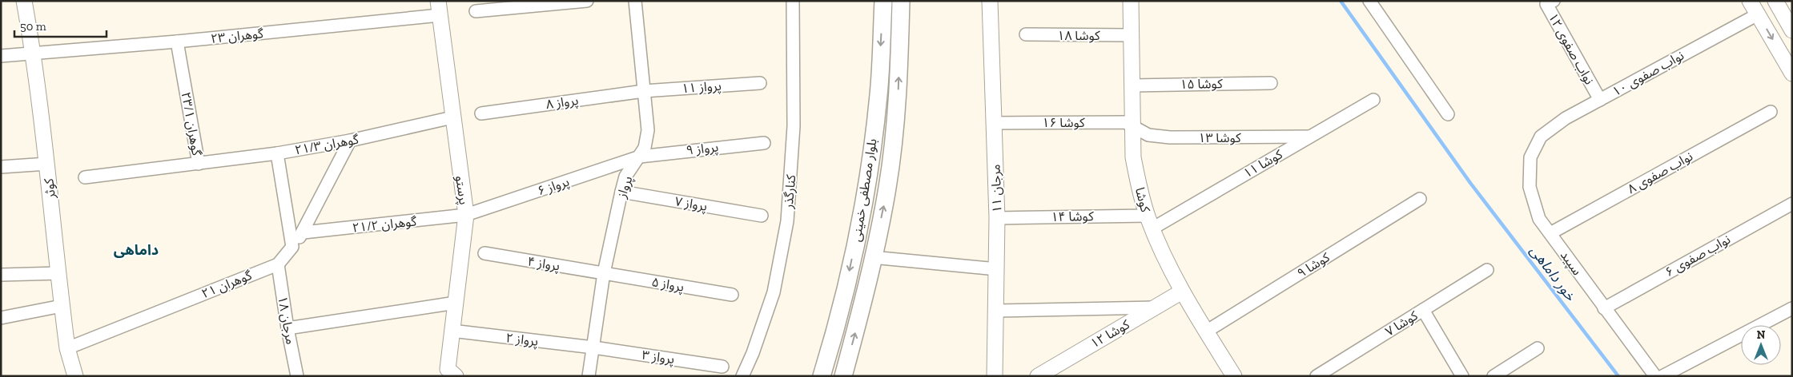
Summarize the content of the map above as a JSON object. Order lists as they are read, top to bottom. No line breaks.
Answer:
{"streets":{"main road":["بلوار مصطفی خمینی"],"street":["کوشا ۱۸","گوهران ۲۳","نواب صفوی ۱۲","نواب صفوی ۱۰","کوشا ۱۵","پرواز ۱۱","پرواز ۸","کوشا ۱۶","گوهران ۲۳/۱","کوشا ۱۳","گوهران ۲۱/۳","پرواز ۹","کوشا ۱۱","نواب صفوی ۸","پرواز ۶","پرواز","کوثر","مرجان ۱۱","پرستو","کنارگذر","کوشا","پرواز ۷","کوشا ۱۴","گوهران ۲۱/۲","نواب صفوی ۶","سپید","پرواز ۴","کوشا ۹","گوهران ۲۱","پرواز ۵","مرجان ۱۸","کوشا ۷","کوشا ۱۲","پرواز ۲","پرواز ۳"]},"crossings":[["کوشا ۱۸","کوشا"],["گوهران ۲۳","گوهران ۲۳/۱"],["گوهران ۲۳","کوثر"],["گوهران ۲۳","پرستو"],["نواب صفوی ۱۲","نواب صفوی ۱۰"],["نواب صفوی ۱۰","سپید"],["کوشا ۱۵","کوشا"],["پرواز ۱۱","پرواز ۸"],["پرواز ۱۱","پرواز"],["پرواز ۸","پرواز"],["کوشا ۱۶","کوشا ۱۳"],["کوشا ۱۶","مرجان ۱۱"],["کوشا ۱۶","کوشا"],["گوهران ۲۳/۱","گوهران ۲۱/۳"],["کوشا ۱۳","کوشا ۱۱"],["کوشا ۱۳","کوشا"],["گوهران ۲۱/۳","پرستو"],["گوهران ۲۱/۳","گوهران ۲۱"],["پرواز ۹","پرواز ۶"],["پرواز ۹","پرواز"],["کوشا ۱۱","کوشا"],["کوشا ۱۱","کوشا ۱۴"],["نواب صفوی ۸","سپید"],["پرواز ۶","پرواز"],["پرواز ۶","پرستو"],["پرواز ۶","گوهران ۲۱/۲"],["پرواز","پرواز ۷"],["پرواز","پرواز ۴"],["پرواز","پرواز ۵"],["پرواز","پرواز ۲"],["پرواز","پرواز ۳"],["کوثر","گوهران ۲۱"],["مرجان ۱۱","کوشا ۱۴"],["پرستو","گوهران ۲۱/۲"],["پرستو","پرواز ۲"],["کوشا","کوشا ۱۴"],["کوشا","کوشا ۹"],["کوشا","کوشا ۱۲"],["گوهران ۲۱/۲","گوهران ۲۱"],["نواب صفوی ۶","سپید"],["پرواز ۴","پرواز ۵"],["گوهران ۲۱","مرجان ۱۸"],["پرواز ۲","پرواز ۳"]],"districts":["داماهی"],"water":["خور داماهی"],"scale_bar":"50 m","north":"top"}
